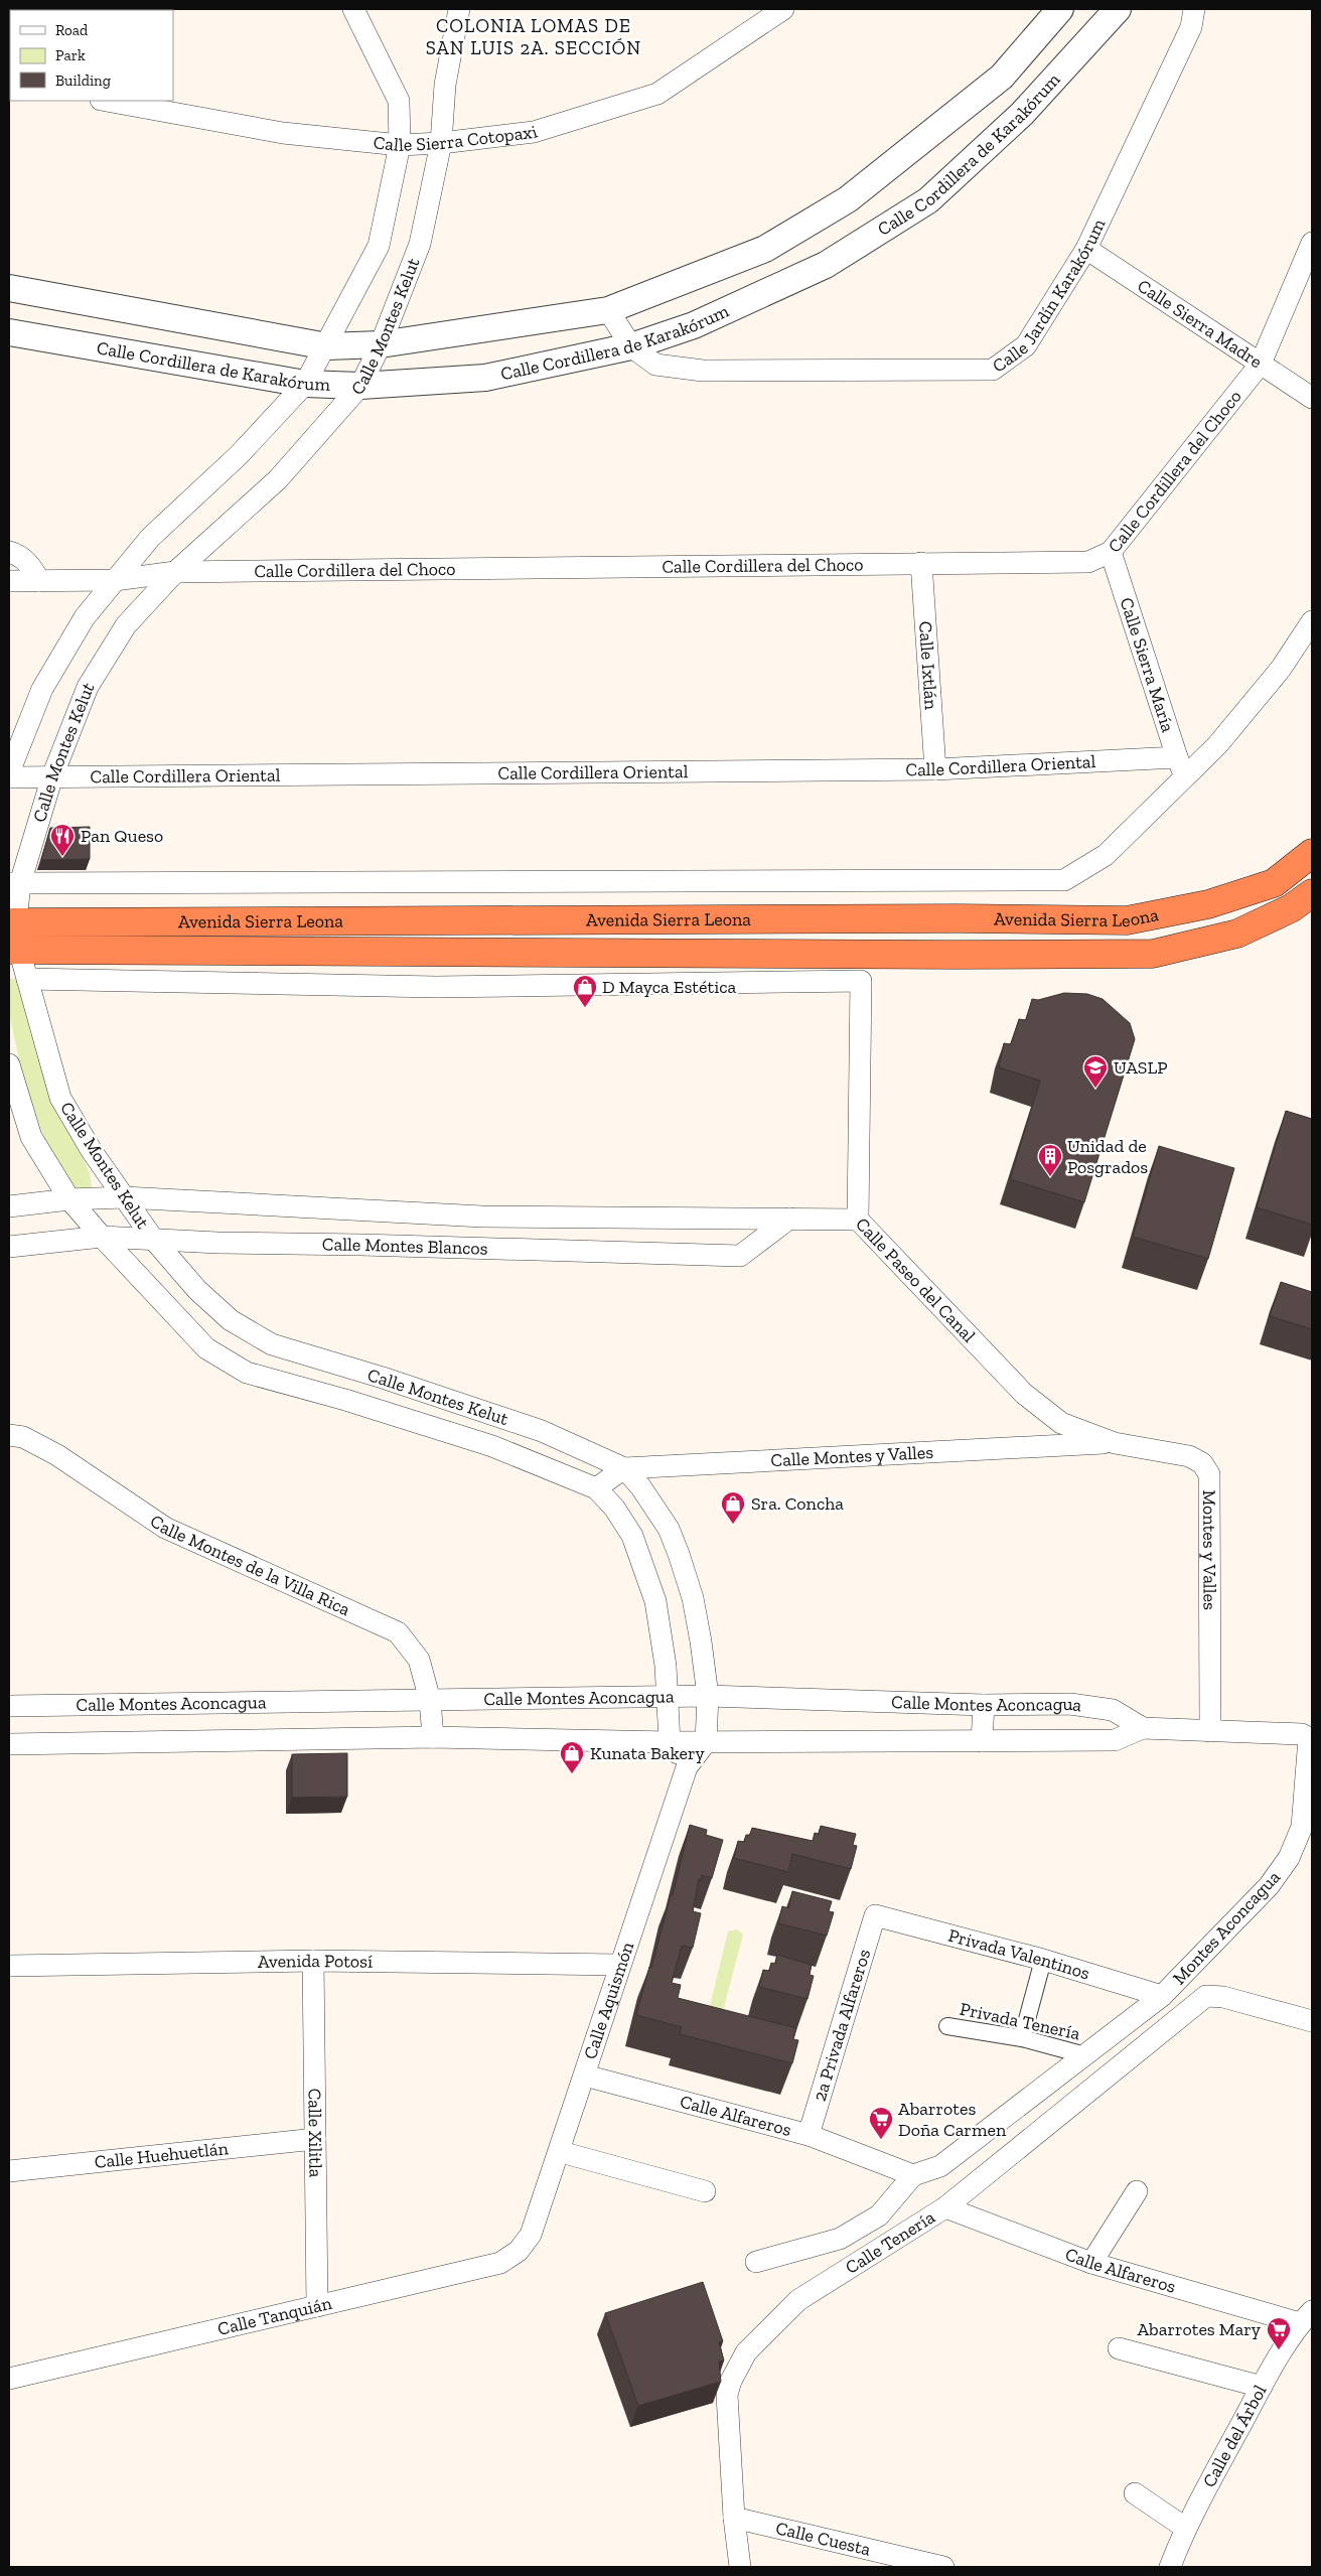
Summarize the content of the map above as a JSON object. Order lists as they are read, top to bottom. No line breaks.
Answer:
{"streets":{"highway":["Avenida Sierra Leona"],"street":["Calle Sierra Cotopaxi","Calle Cordillera de Karakórum","Calle Jardín Karakórum","Calle Sierra Madre","Calle Montes Kelut","Calle Cordillera del Choco","Calle Sierra María","Calle Ixtlán","Calle Cordillera Oriental","Calle Montes Blancos","Calle Paseo del Canal","Calle Montes y Valles","Montes y Valles","Calle Montes de la Villa Rica","Calle Montes Aconcagua","Montes Aconcagua","Privada Valentinos","Avenida Potosí","Calle Aquismón","Privada Tenería","2a Privada Alfareros","Calle Alfareros","Calle Xilitla","Calle Huehuetlán","Calle Tenería","Calle Tanquián","Calle del Árbol","Calle Cuesta"]},"crossings":[["Calle Sierra Cotopaxi","Calle Montes Kelut"],["Calle Cordillera de Karakórum","Calle Jardín Karakórum"],["Calle Cordillera de Karakórum","Calle Montes Kelut"],["Calle Jardín Karakórum","Calle Sierra Madre"],["Calle Sierra Madre","Calle Cordillera del Choco"],["Calle Montes Kelut","Calle Cordillera del Choco"],["Calle Montes Kelut","Calle Cordillera Oriental"],["Calle Montes Kelut","Avenida Sierra Leona"],["Calle Montes Kelut","Calle Montes Blancos"],["Calle Montes Kelut","Calle Paseo del Canal"],["Calle Montes Kelut","Calle Montes y Valles"],["Calle Montes Kelut","Calle Montes Aconcagua"],["Calle Montes Kelut","Calle Aquismón"],["Calle Cordillera del Choco","Calle Sierra María"],["Calle Cordillera del Choco","Calle Ixtlán"],["Calle Sierra María","Calle Cordillera Oriental"],["Calle Sierra María","Avenida Sierra Leona"],["Calle Ixtlán","Calle Cordillera Oriental"],["Calle Cordillera Oriental","Avenida Sierra Leona"],["Calle Montes Blancos","Calle Paseo del Canal"],["Calle Paseo del Canal","Calle Montes y Valles"],["Calle Paseo del Canal","Montes y Valles"],["Calle Montes y Valles","Montes y Valles"],["Montes y Valles","Calle Montes Aconcagua"],["Calle Montes de la Villa Rica","Calle Montes Aconcagua"],["Calle Montes Aconcagua","Montes Aconcagua"],["Calle Montes Aconcagua","Calle Aquismón"],["Montes Aconcagua","Privada Valentinos"],["Privada Valentinos","2a Privada Alfareros"],["Avenida Potosí","Calle Aquismón"],["Avenida Potosí","Calle Xilitla"],["Calle Aquismón","Calle Alfareros"],["Calle Aquismón","Calle Tanquián"],["2a Privada Alfareros","Calle Alfareros"],["Calle Alfareros","Calle Tenería"],["Calle Alfareros","Calle del Árbol"],["Calle Xilitla","Calle Huehuetlán"],["Calle Xilitla","Calle Tanquián"],["Calle Tenería","Calle Cuesta"]],"districts":["COLONIA LOMAS DE SAN LUIS 2A. SECCIÓN"],"places":{"restaurant":["Pan Queso"],"shop":["D Mayca Estética","Sra. Concha","Kunata Bakery"],"school or university":["UASLP"],"building":["Unidad de Posgrados"],"supermarket":["Abarrotes Doña Carmen","Abarrotes Mary"]},"legend":["Road","Park","Building"]}
